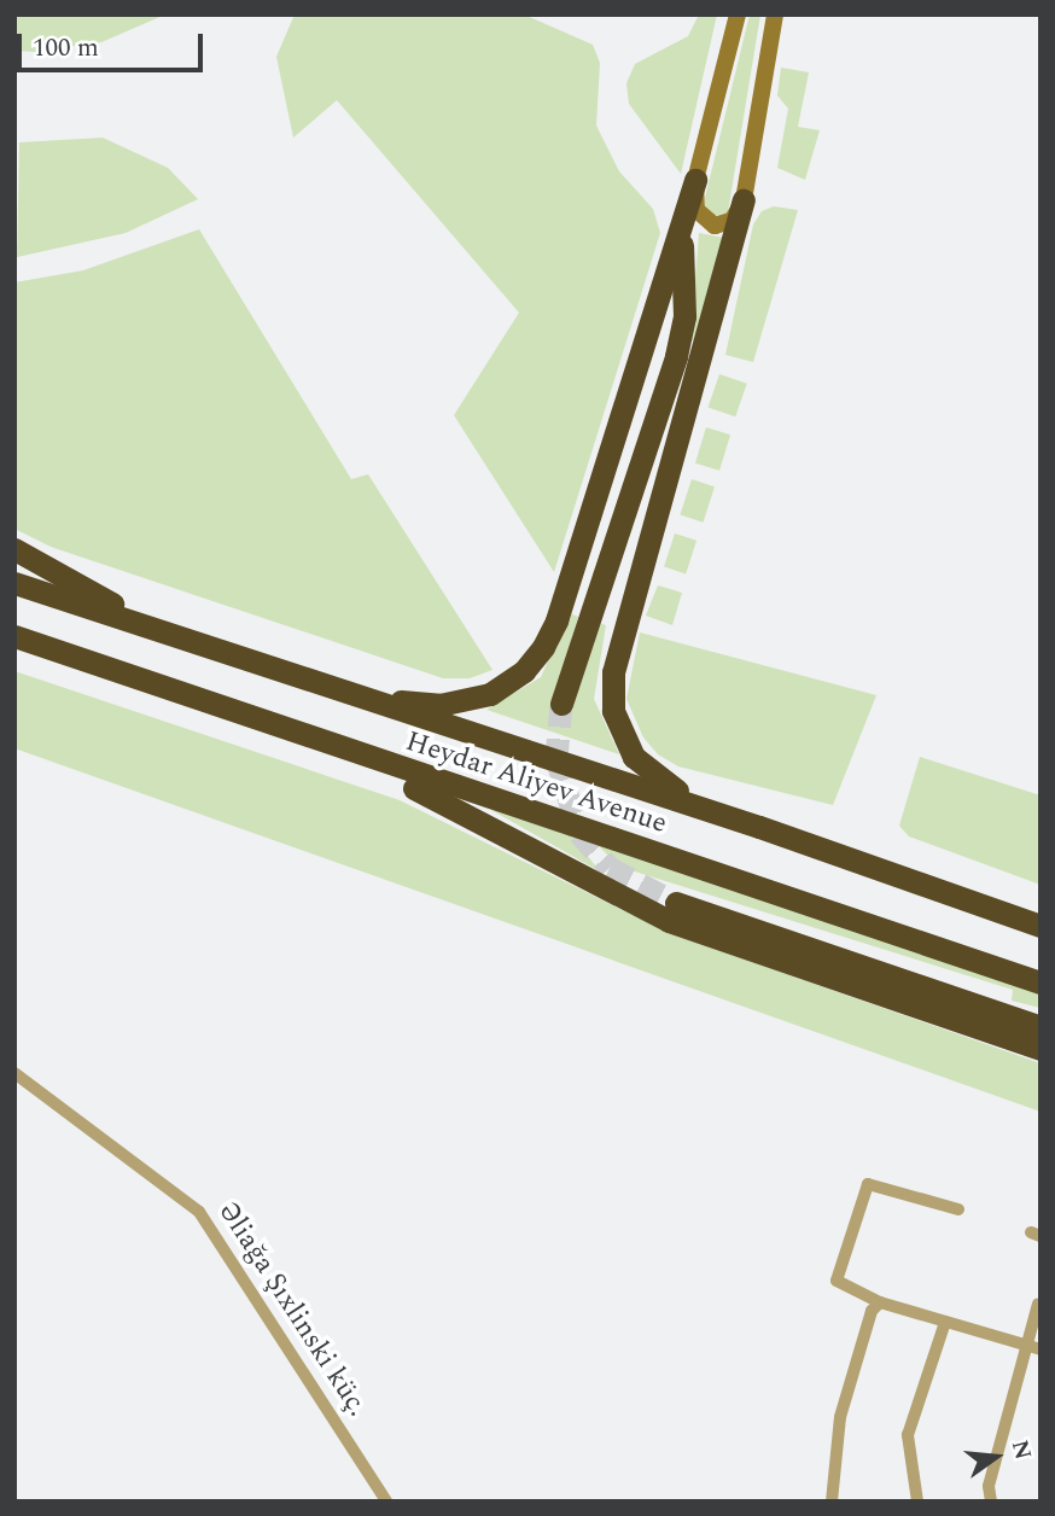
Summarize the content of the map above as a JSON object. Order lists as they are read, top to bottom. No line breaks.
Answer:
{"streets":{"highway":["Heydar Aliyev Avenue"],"street":["Əliağa Şıxlinski küç."]},"scale_bar":"100 m","north":"right"}
